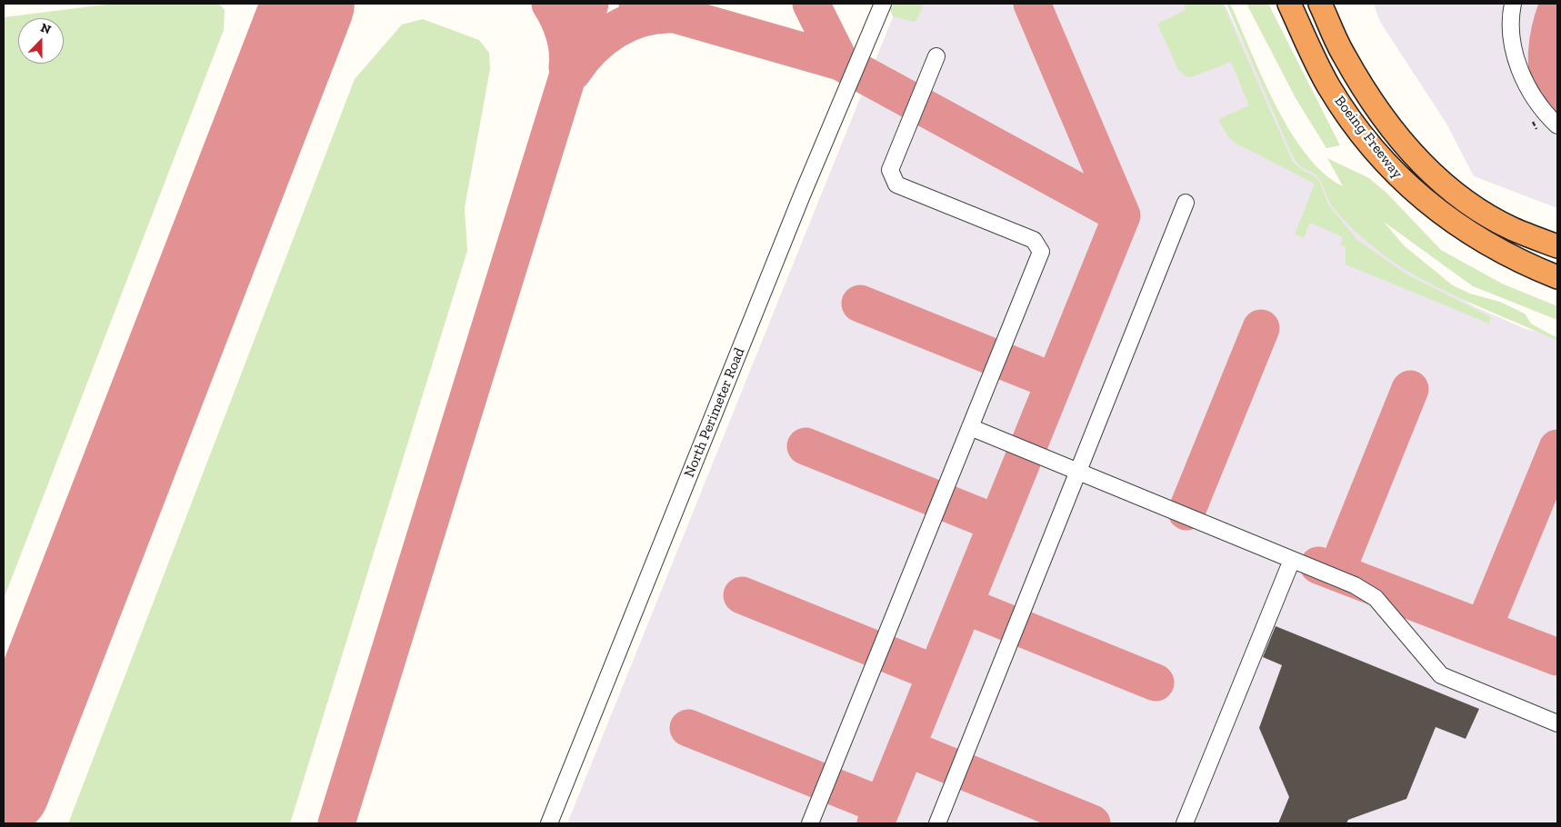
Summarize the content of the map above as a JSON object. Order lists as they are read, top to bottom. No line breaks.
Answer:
{"streets":{"highway":["Boeing Freeway"],"street":["North Perimeter Road"]},"north":"top"}
